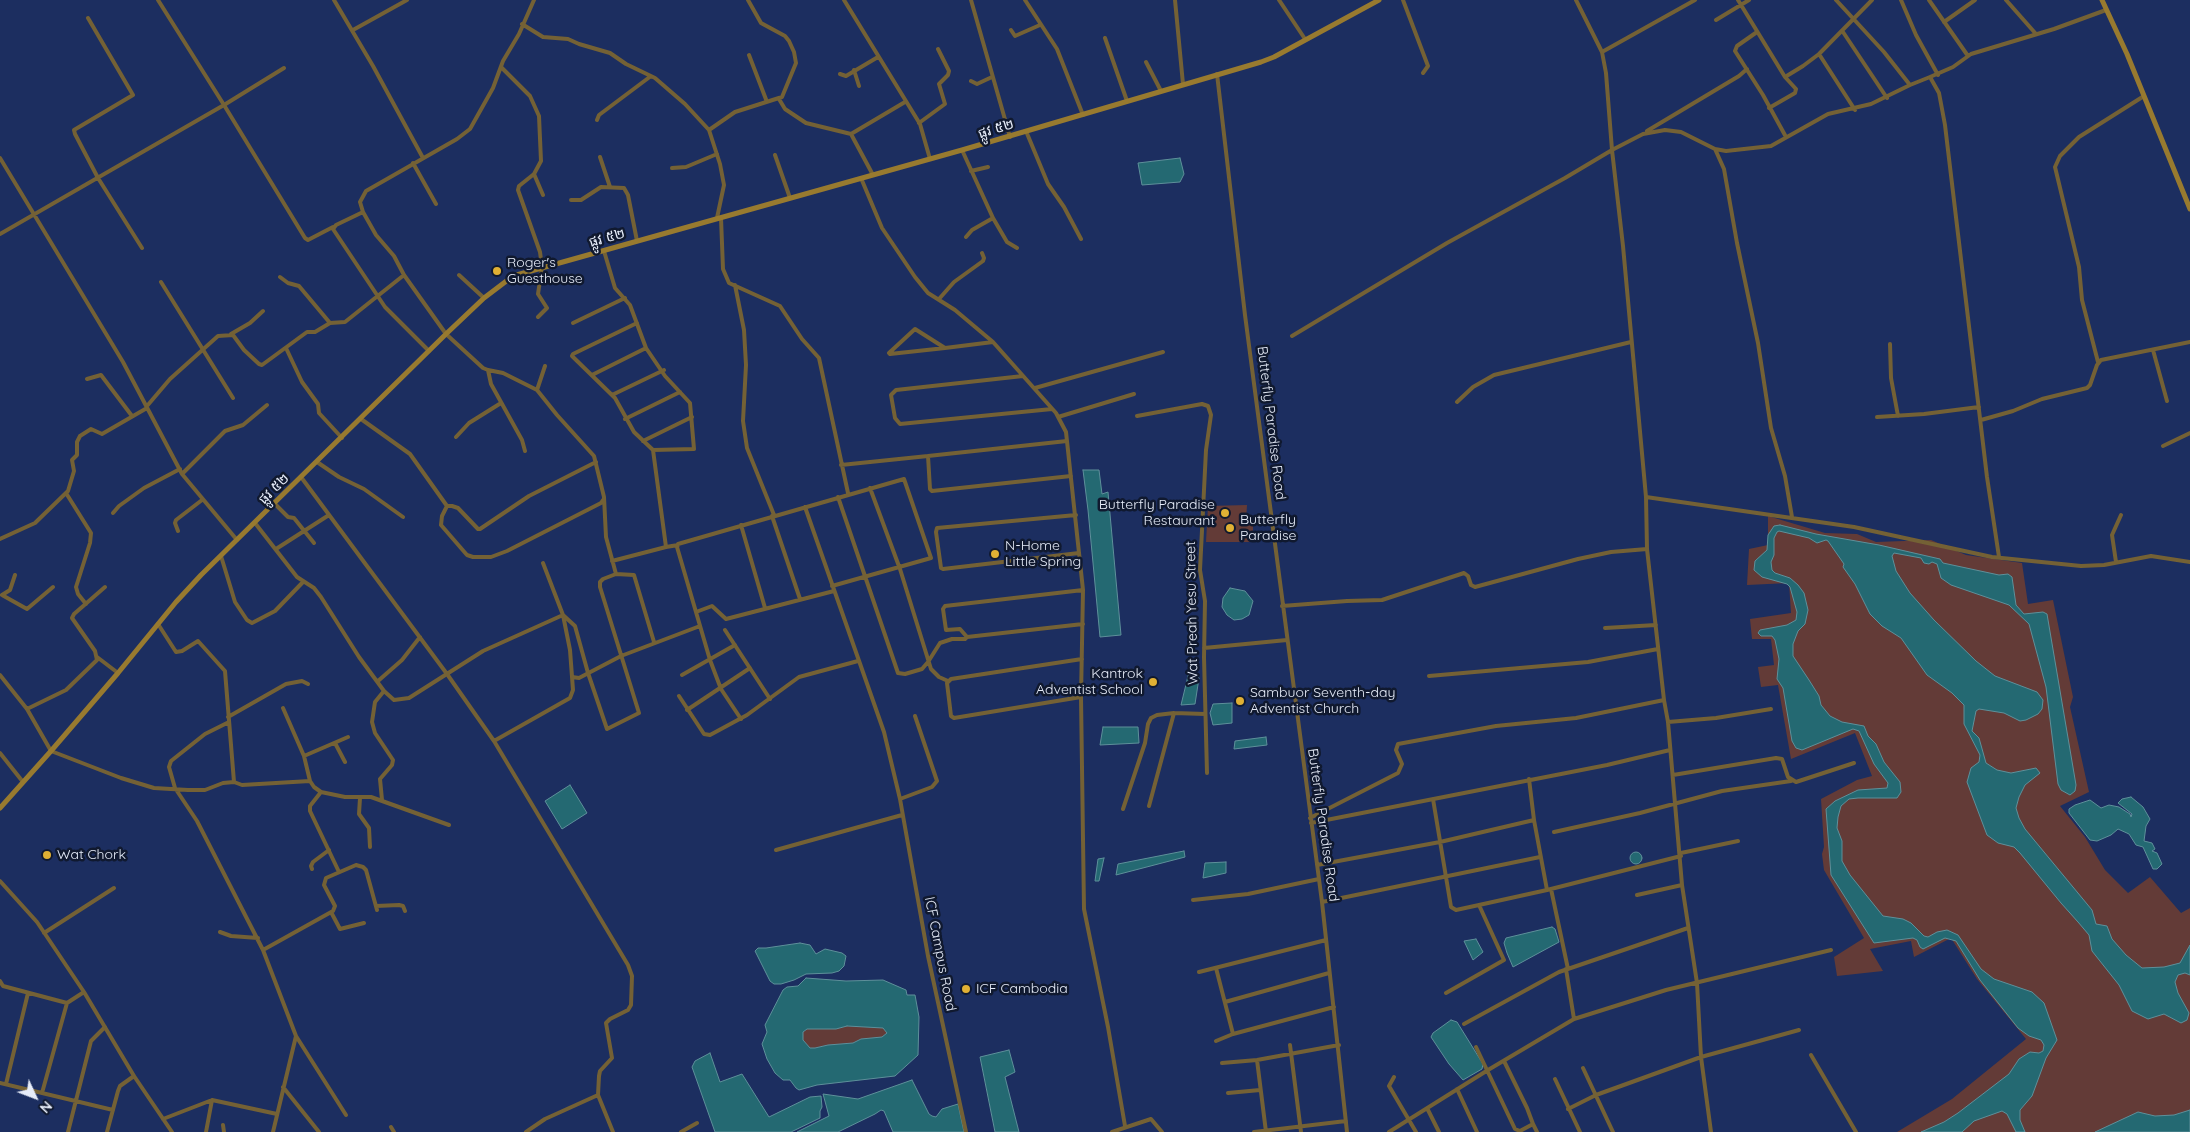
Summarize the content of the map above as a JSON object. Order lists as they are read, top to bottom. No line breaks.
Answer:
{"streets":{"street":["ផ្លូវ ៥២","Butterfly Paradise Road","Wat Preah Yesu Street","ICF Campus Road"]},"crossings":[["ផ្លូវ ៥២","Butterfly Paradise Road"]],"places":["Roger's Guesthouse","Butterfly Paradise Restaurant","Butterfly Paradise","N-Home Little Spring","Kantrok Adventist School","Sambuor Seventh-day Adventist Church","Wat Chork","ICF Cambodia"],"north":"bottom right"}
